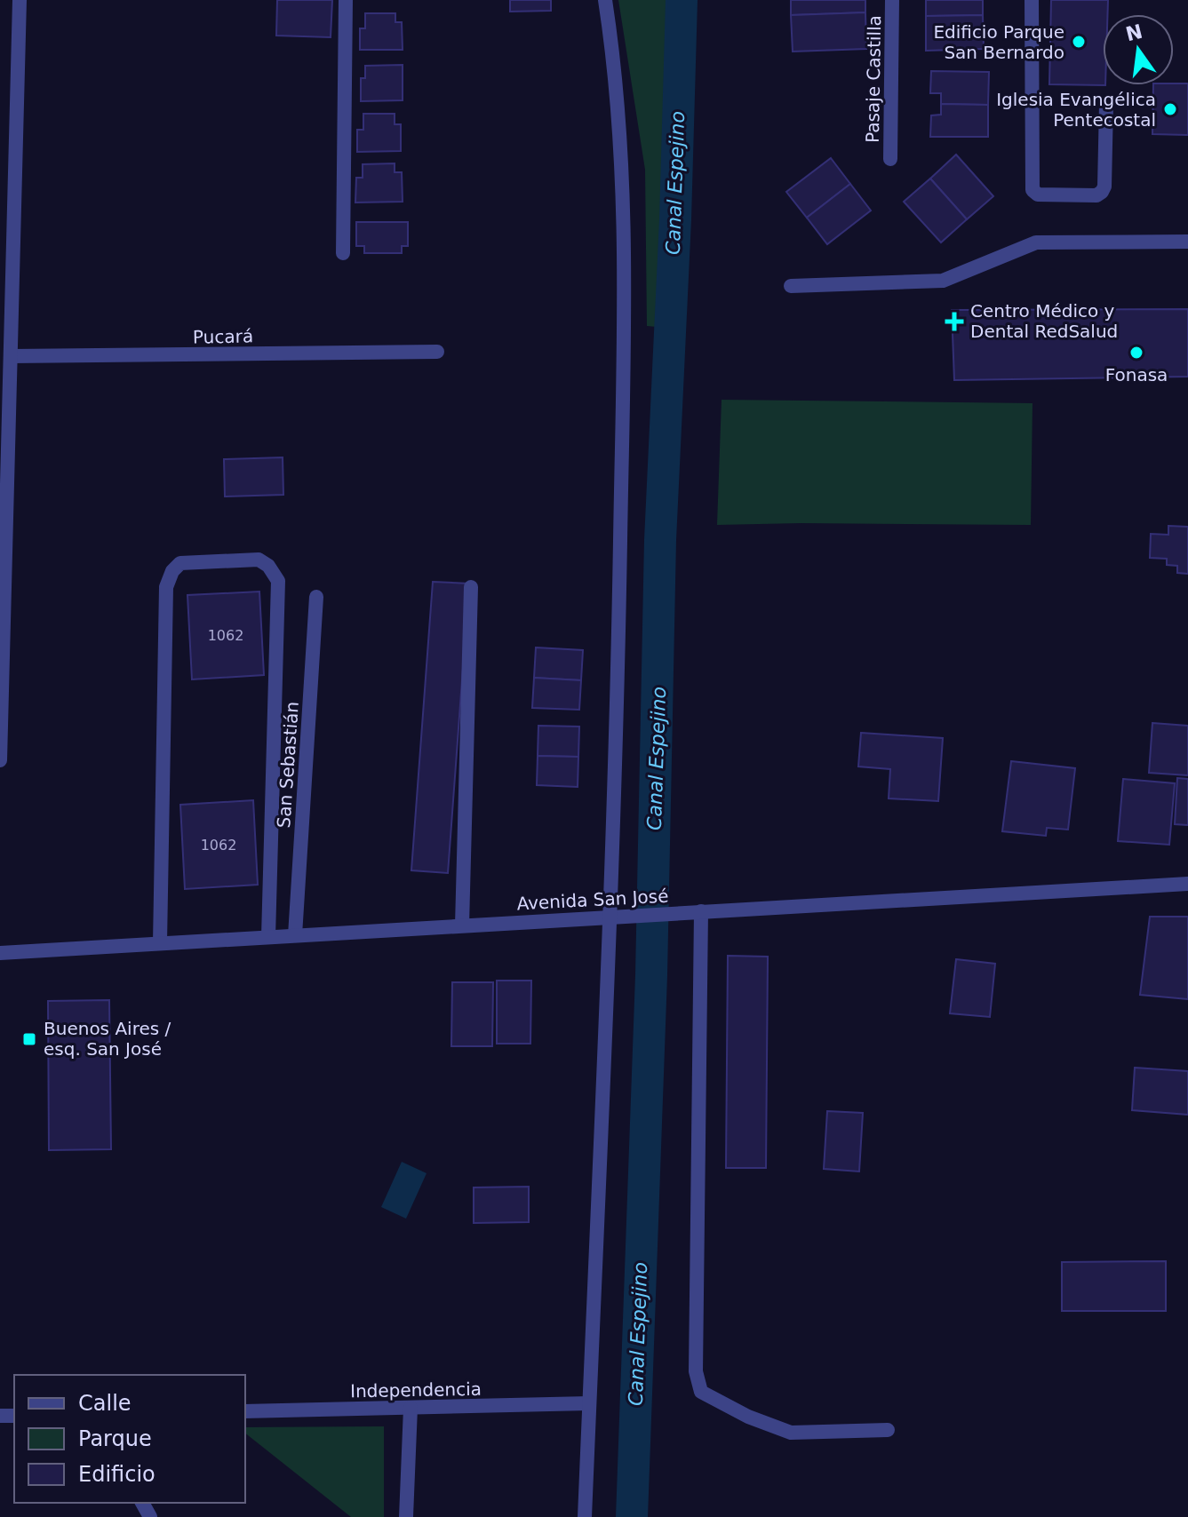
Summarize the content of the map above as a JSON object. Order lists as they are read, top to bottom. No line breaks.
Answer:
{"streets":{"street":["Pasaje Castilla","Pucará","San Sebastián","Avenida San José","Independencia"]},"crossings":[["San Sebastián","Avenida San José"]],"water":["Canal Espejino"],"places":{"other":["Edificio Parque San Bernardo","Iglesia Evangélica Pentecostal","Fonasa"],"health":["Centro Médico y Dental RedSalud"],"transit":["Buenos Aires / esq. San José"]},"house_numbers":["1062","1062"],"legend":["Calle","Parque","Edificio"],"north":"top"}
